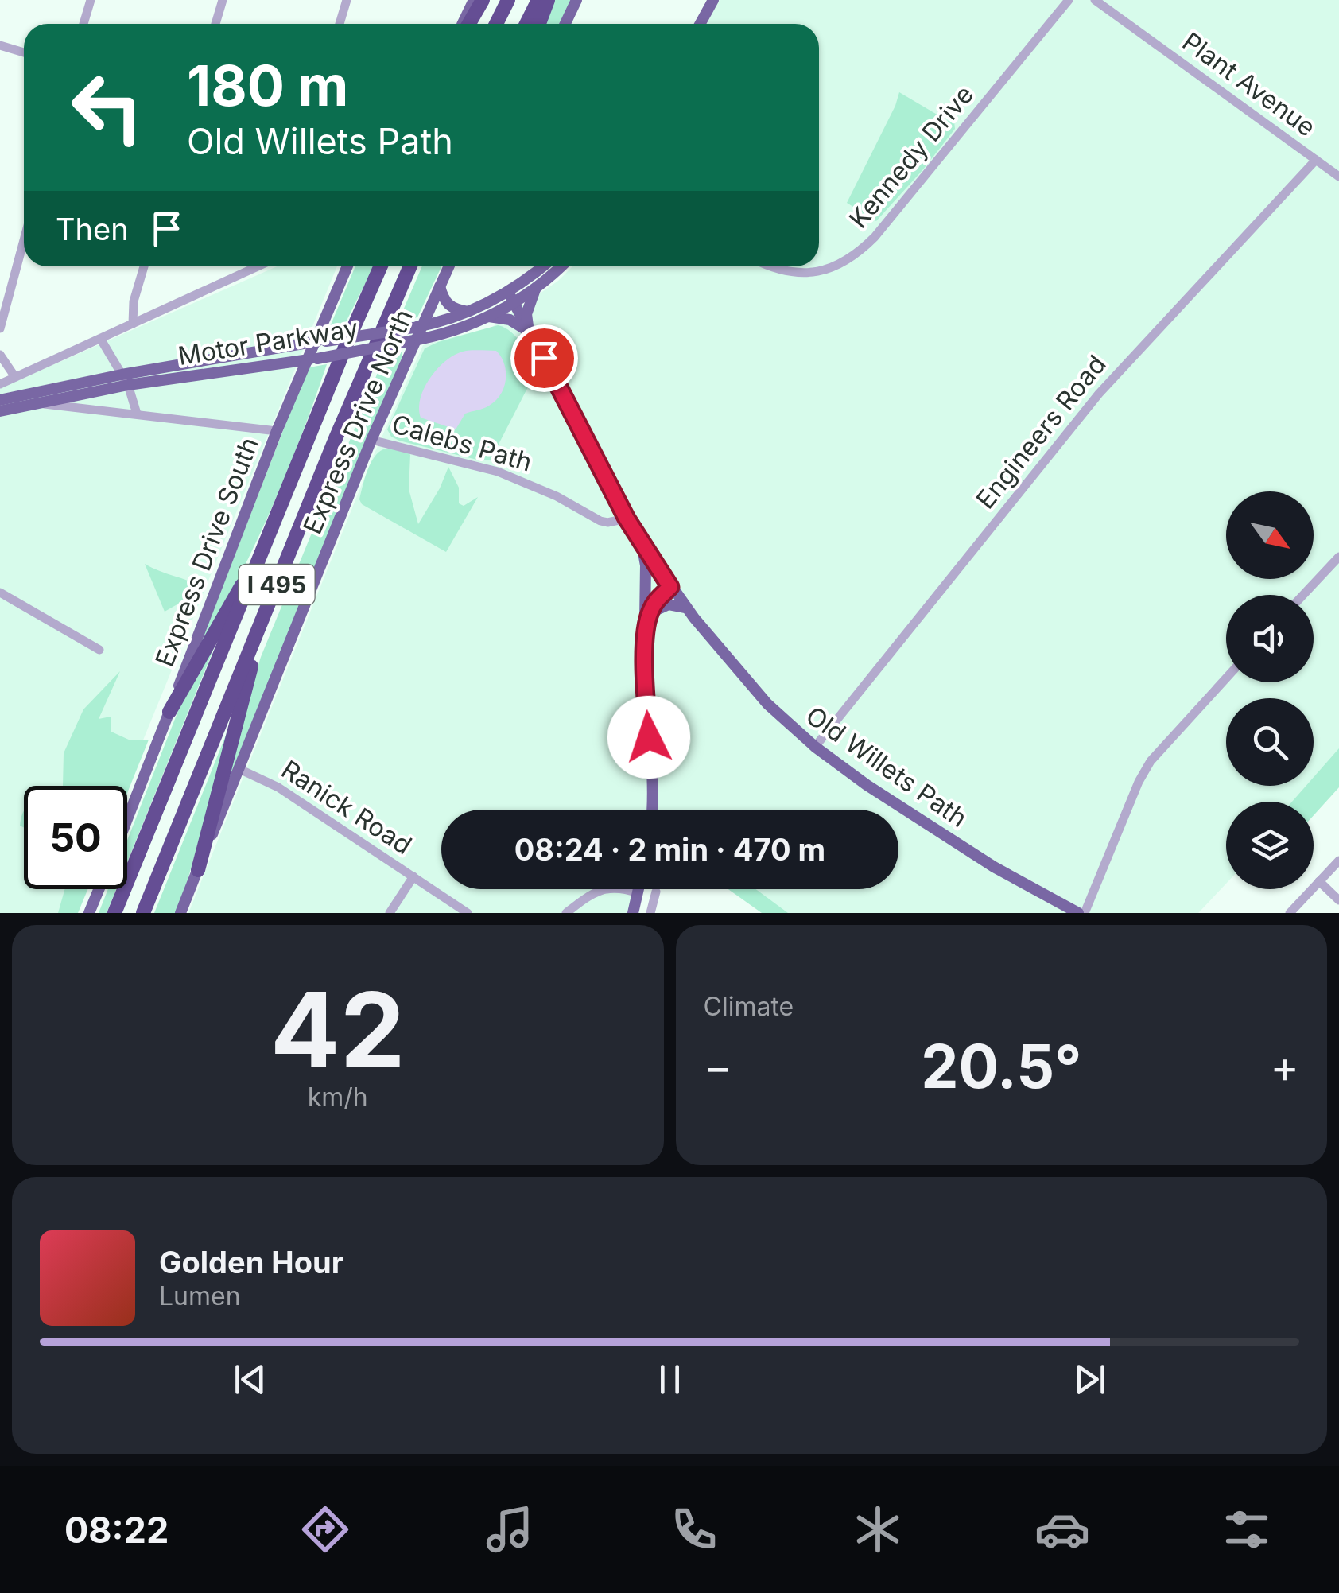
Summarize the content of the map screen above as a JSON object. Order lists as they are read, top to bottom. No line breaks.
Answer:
{"streets":{"highway":["I 495"],"main road":["Motor Parkway","Express Drive North","Express Drive South","Old Willets Path"],"street":["Plant Avenue","Kennedy Drive","Engineers Road","Calebs Path","Ranick Road"]},"crossings":[["Plant Avenue","Engineers Road"],["Motor Parkway","Express Drive North"],["Motor Parkway","Express Drive South"],["Motor Parkway","Old Willets Path"],["Express Drive North","Calebs Path"],["Express Drive North","Ranick Road"],["Engineers Road","Old Willets Path"],["Calebs Path","Old Willets Path"]],"north":"bottom right","page":{"turn":["180 m","Old Willets Path"],"then":"Then","limit":"50","trip":"08:24 · 2 min · 470 m","tile":[["42","km/h"],"Climate"],"heat":["−","20.5°","+"],"song":["Golden Hour","Lumen"],"tabs":"08:22"}}
